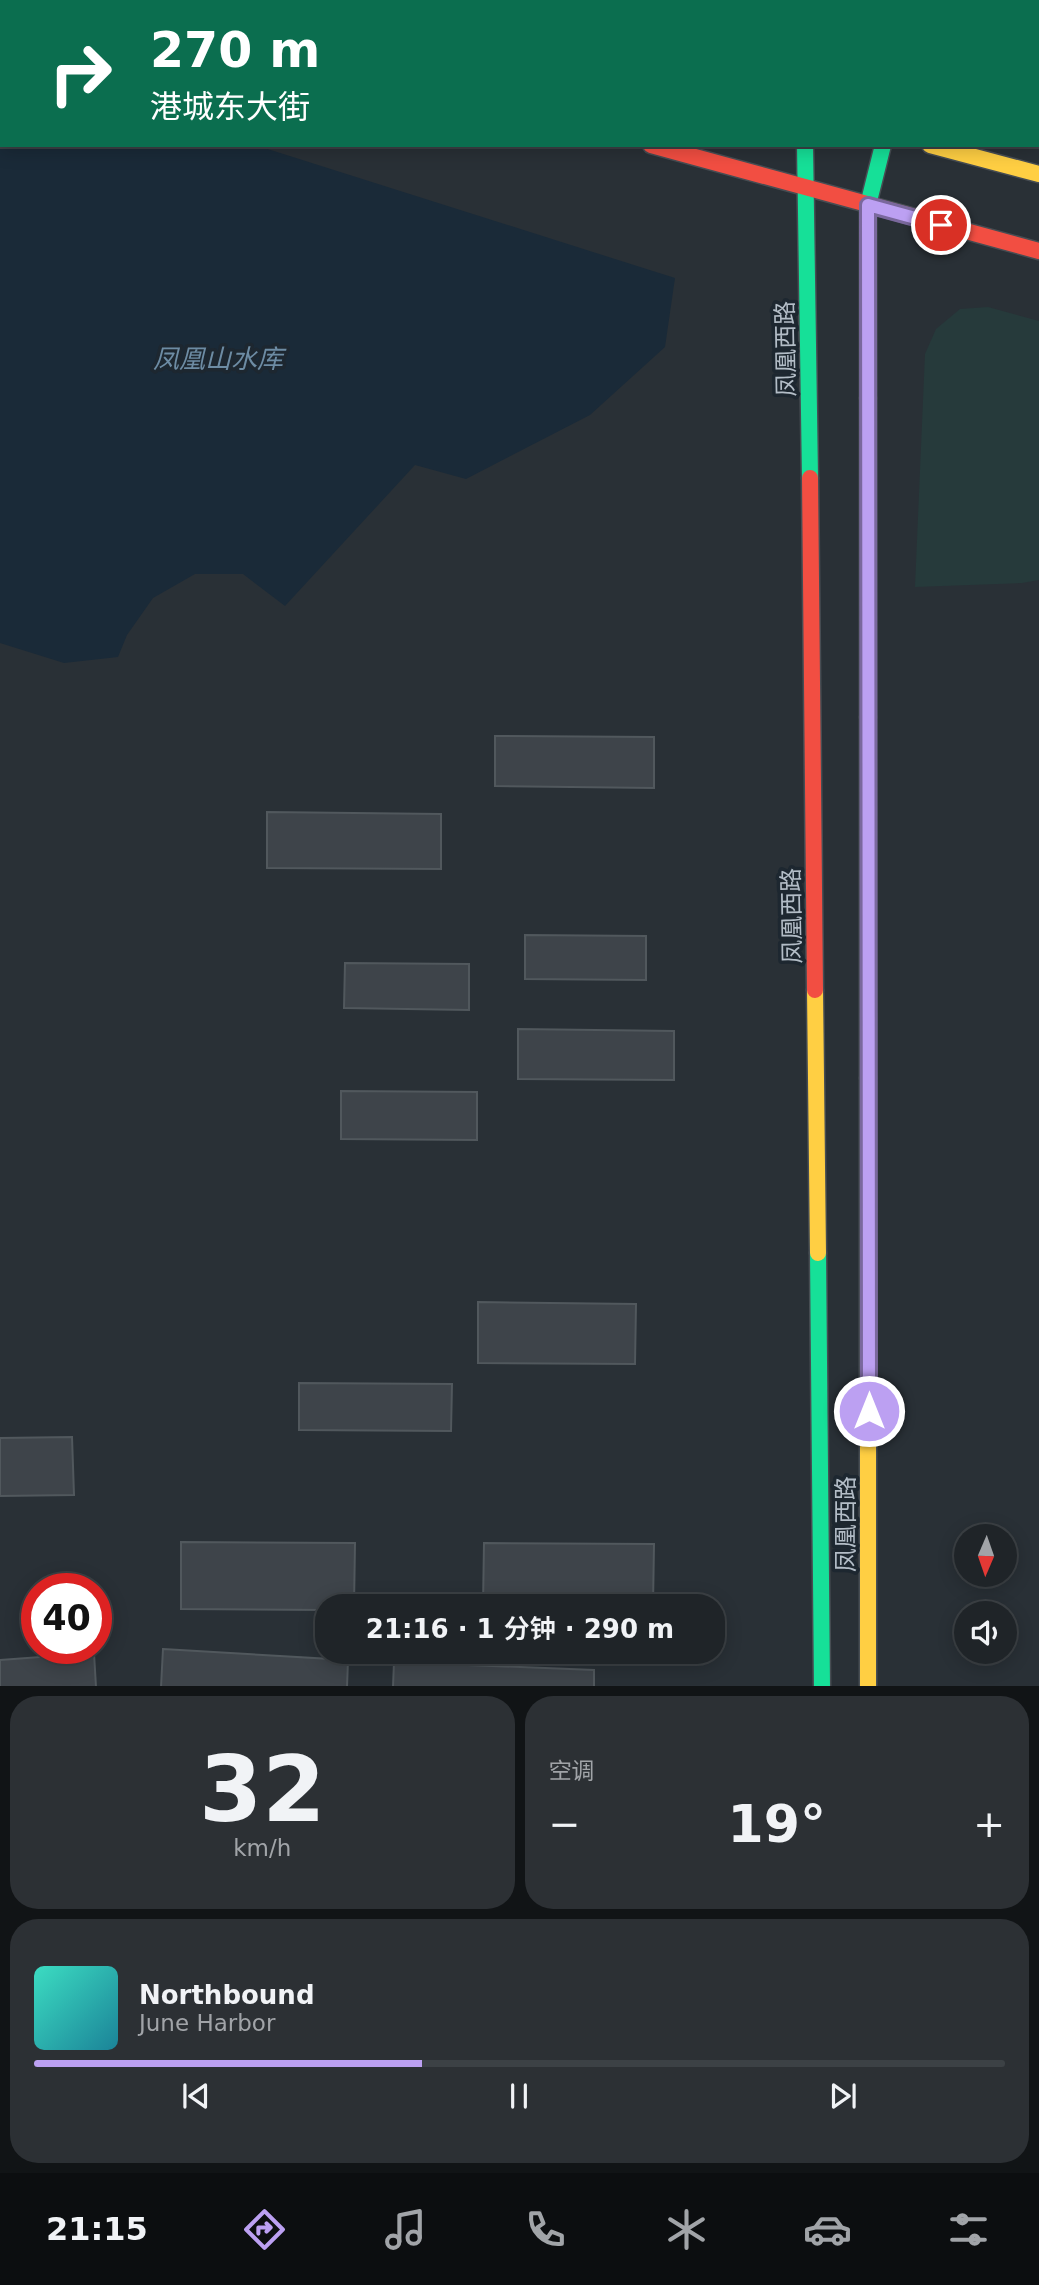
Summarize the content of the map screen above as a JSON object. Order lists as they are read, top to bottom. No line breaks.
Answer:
{"streets":{"street":["凤凰西路"]},"water":["凤凰山水库"],"north":"bottom","page":{"turn":["270 m","港城东大街"],"limit":"40","trip":"21:16 · 1 分钟 · 290 m","tile":[["32","km/h"],"空调"],"heat":["−","19°","+"],"song":["Northbound","June Harbor"],"tabs":"21:15"}}
